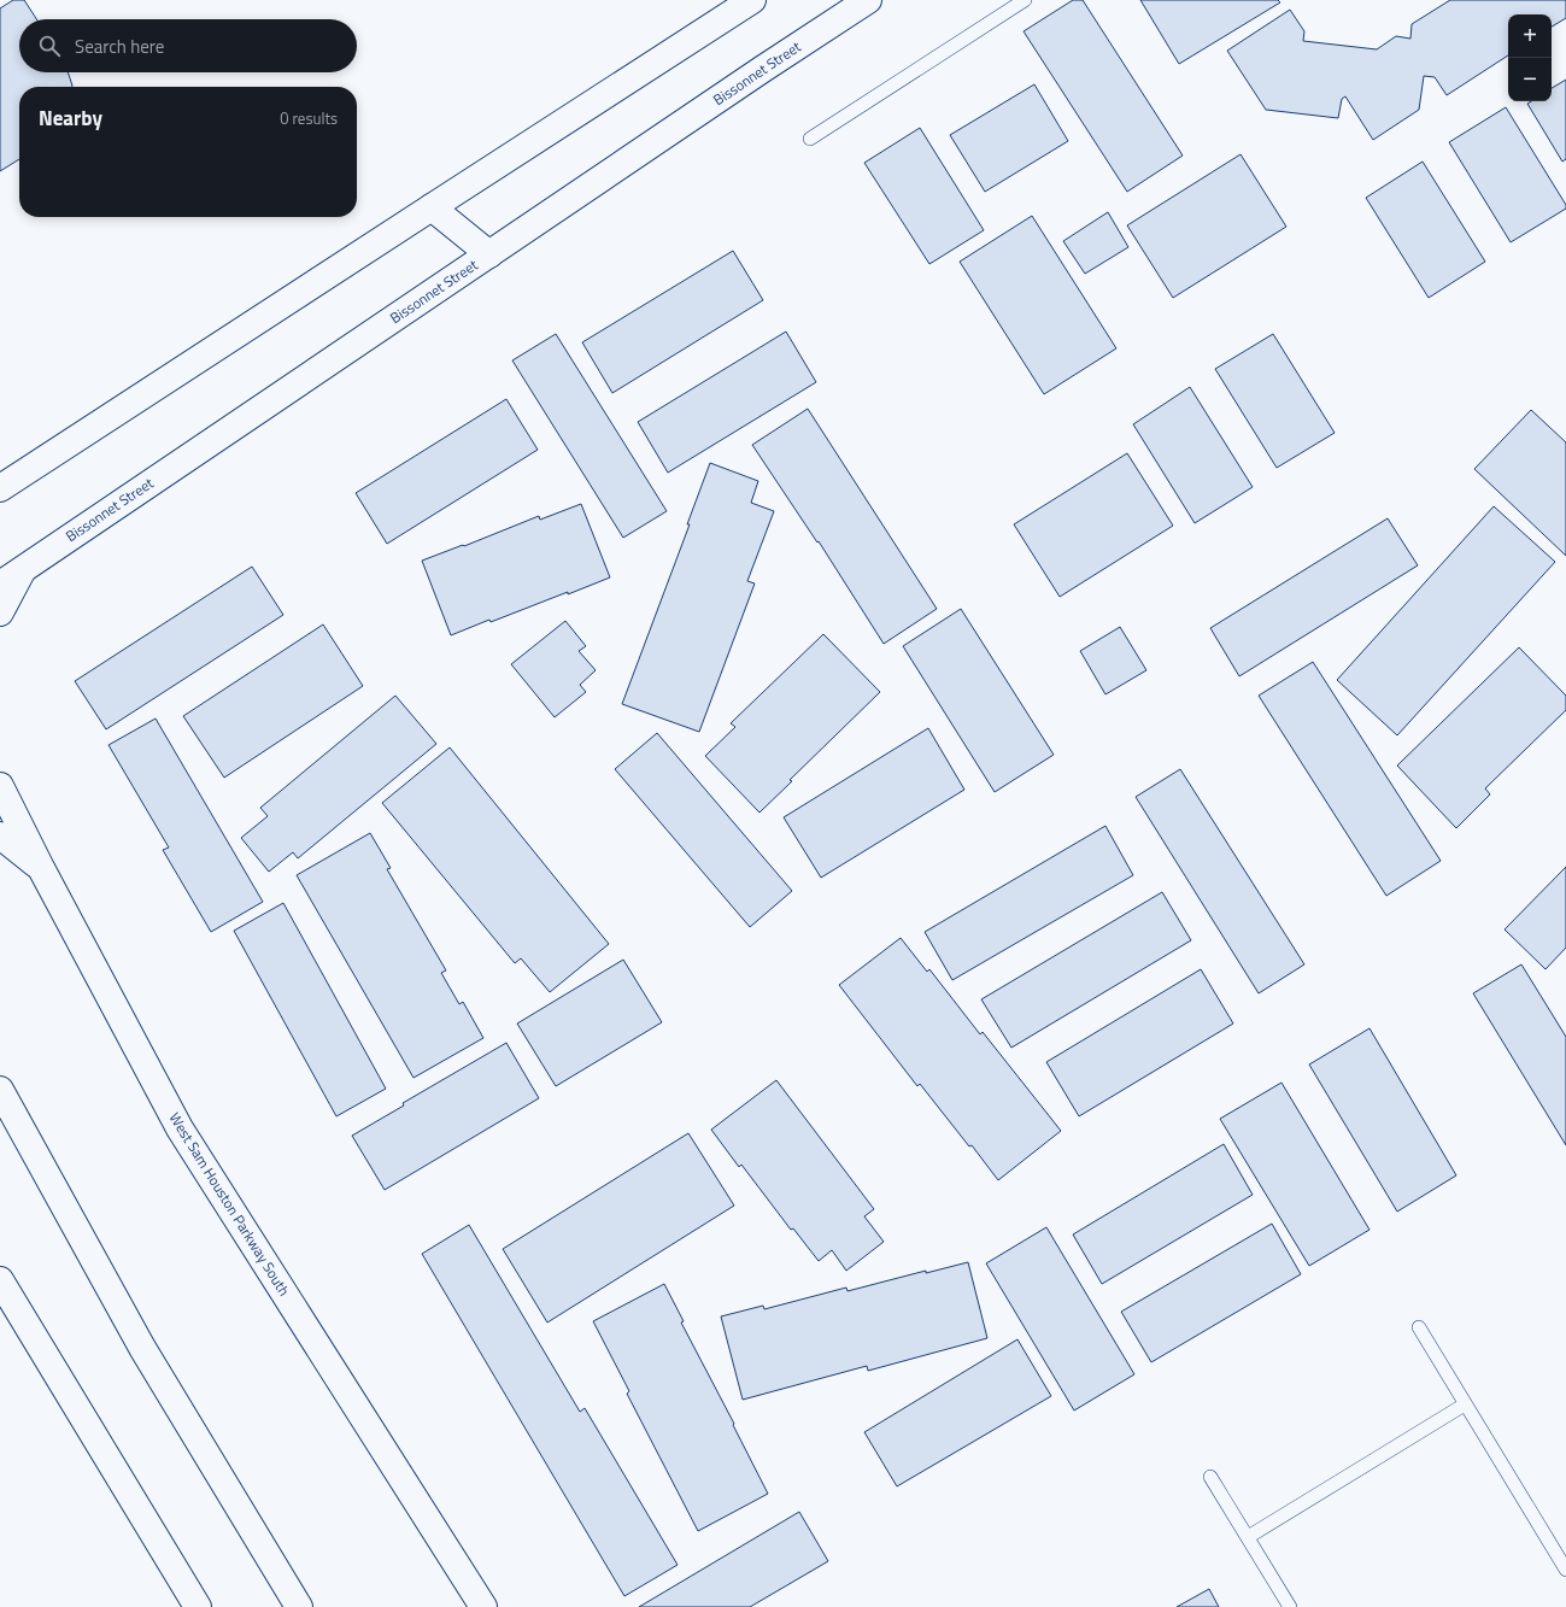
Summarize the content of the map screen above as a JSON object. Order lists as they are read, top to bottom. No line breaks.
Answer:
{"streets":{"main road":["Bissonnet Street","West Sam Houston Parkway South"]},"page":{"map_buttons":["+","−"],"search":"Search here","heading":["Nearby","0 results"]}}
